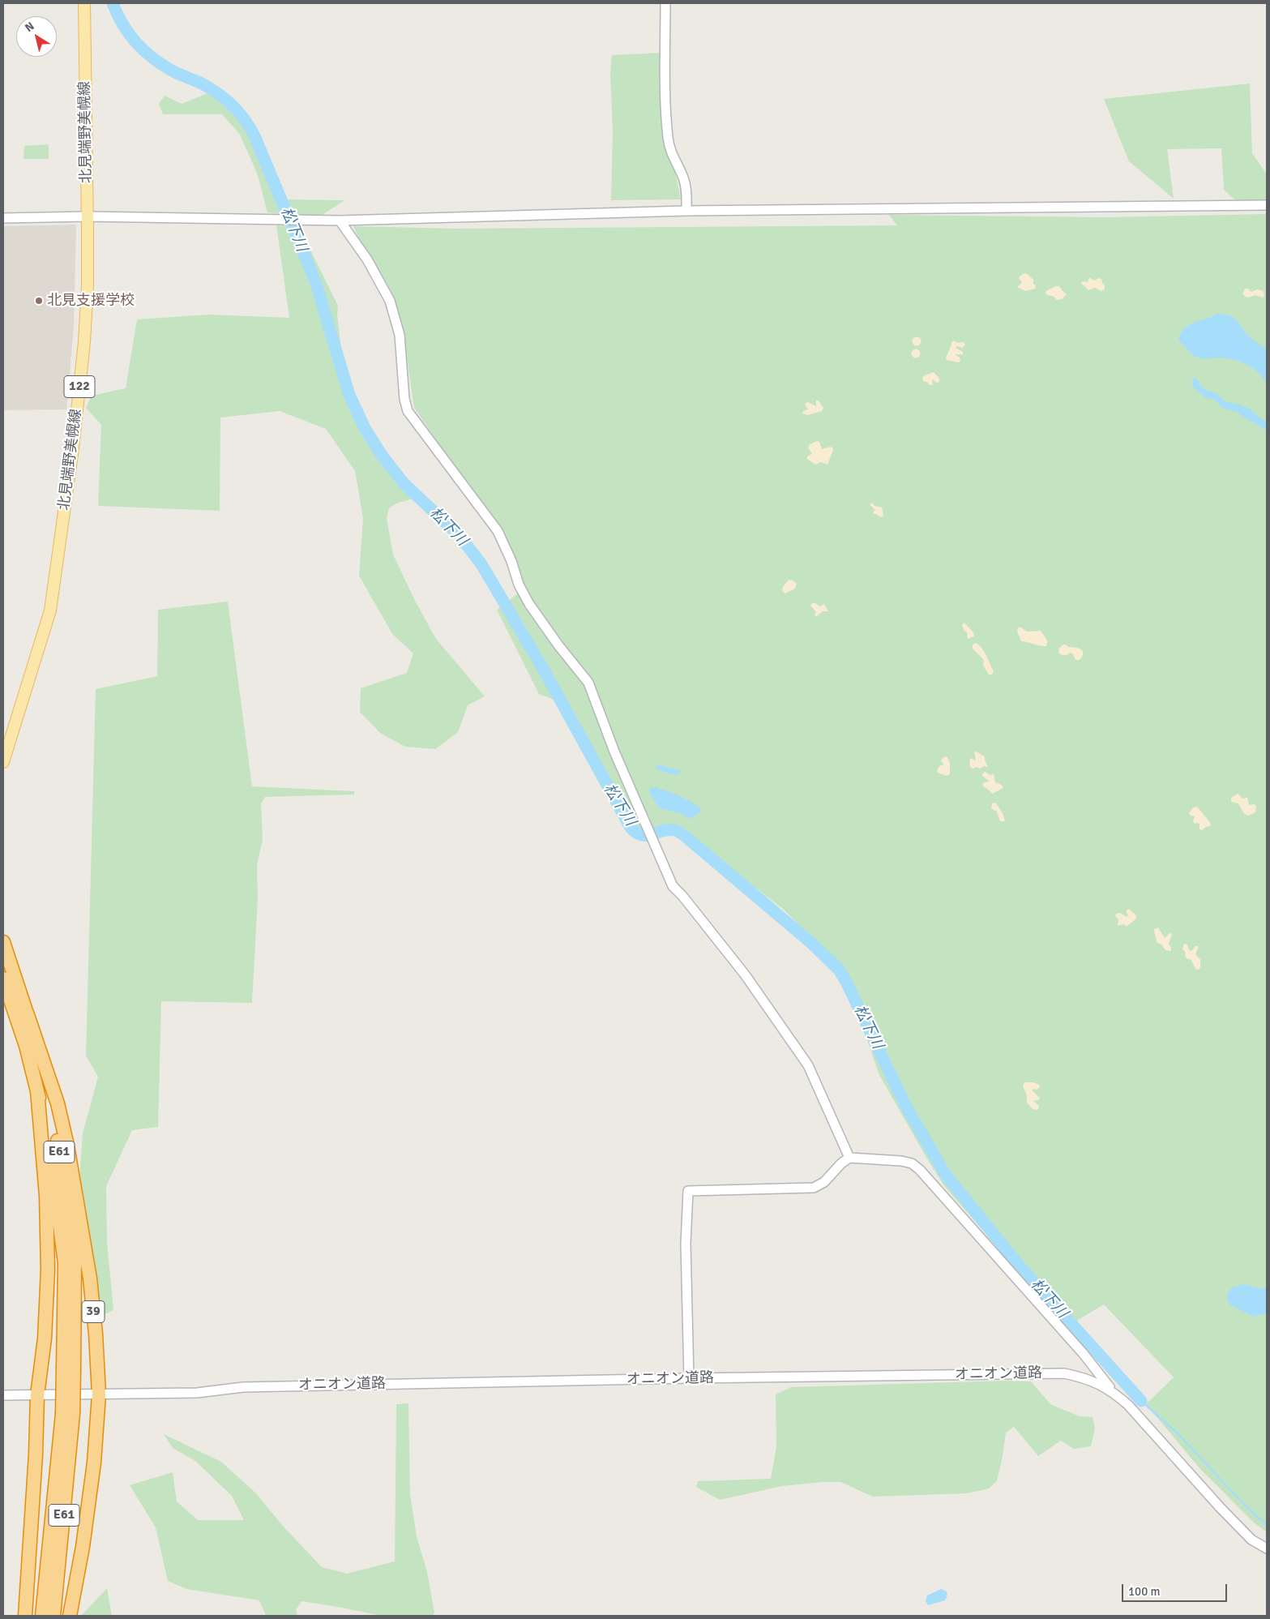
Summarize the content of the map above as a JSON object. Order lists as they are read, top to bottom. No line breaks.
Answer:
{"streets":{"highway":["E61","39"],"main road":["北見端野美幌線","122"],"street":["オニオン道路"]},"crossings":[["E61","39"],["39","オニオン道路"]],"water":["松下川"],"places":["北見支援学校"],"scale_bar":"100 m","north":"top left"}
